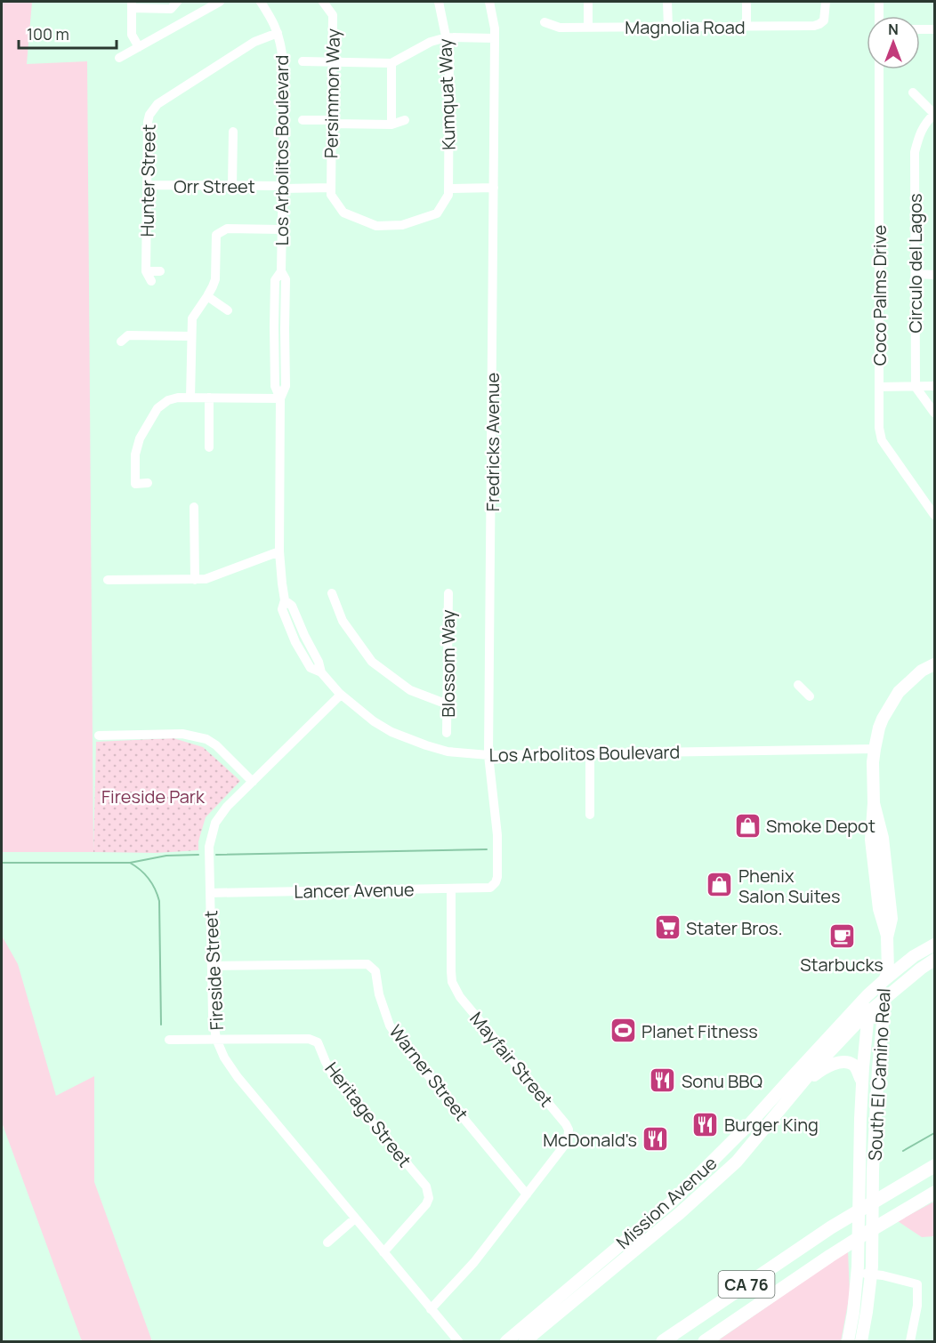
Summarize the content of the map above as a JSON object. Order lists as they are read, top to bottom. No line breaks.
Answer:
{"streets":{"highway":["CA 76"],"main road":["South El Camino Real","Mission Avenue"],"street":["Magnolia Road","Persimmon Way","Kumquat Way","Los Arbolitos Boulevard","Hunter Street","Orr Street","Circulo del Lagos","Coco Palms Drive","Fredricks Avenue","Blossom Way","Lancer Avenue","Fireside Street","Mayfair Street","Warner Street","Heritage Street"]},"crossings":[["Persimmon Way","Orr Street"],["Los Arbolitos Boulevard","Hunter Street"],["Los Arbolitos Boulevard","Orr Street"],["Los Arbolitos Boulevard","Fredricks Avenue"],["Los Arbolitos Boulevard","Fireside Street"],["Hunter Street","Orr Street"],["Fredricks Avenue","Lancer Avenue"],["Lancer Avenue","Fireside Street"],["Lancer Avenue","Mayfair Street"],["Fireside Street","Mayfair Street"],["Fireside Street","Warner Street"],["Fireside Street","Heritage Street"],["Mayfair Street","Warner Street"],["South El Camino Real","Mission Avenue"]],"parks":["Fireside Park"],"places":{"shop":["Smoke Depot","Phenix Salon Suites"],"supermarket":["Stater Bros."],"cafe":["Starbucks"],"sports":["Planet Fitness"],"restaurant":["Sonu BBQ","Burger King","McDonald's"]},"scale_bar":"100 m","north":"top"}
